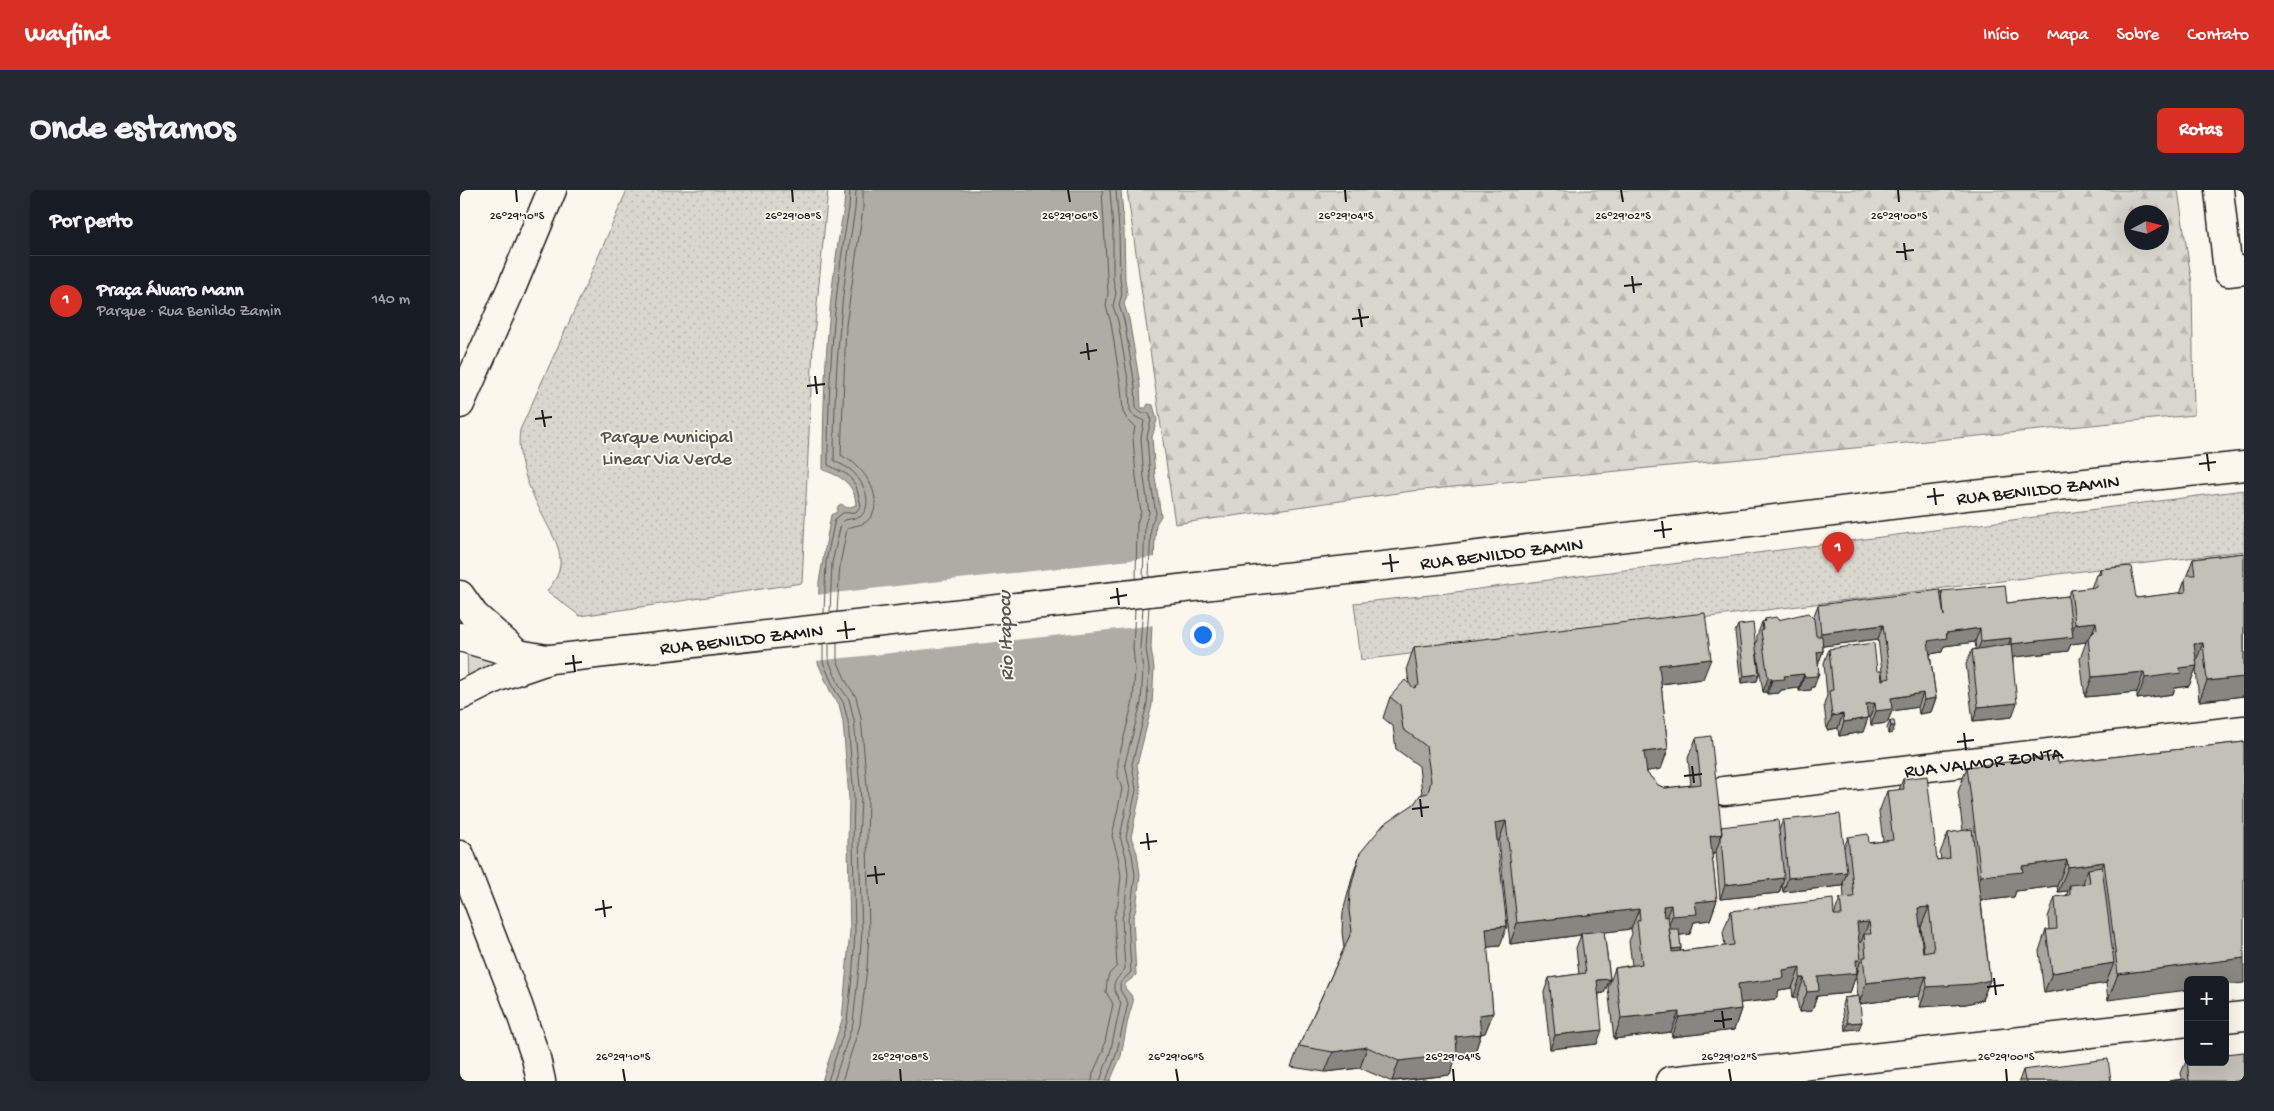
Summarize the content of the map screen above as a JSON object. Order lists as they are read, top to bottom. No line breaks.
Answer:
{"streets":{"main road":["RUA BENILDO ZAMIN","RUA VALMOR ZONTA"]},"water":["Rio Itapocu"],"parks":["Parque Municipal Linear Via Verde"],"north":"right","page":{"header":"Wayfind","nav":["Início","Mapa","Sobre","Contato"],"buttons":"Rotas","title":"Onde estamos","heading":"Por perto","list":[{"mark":"1","name":"Praça Álvaro Mann","note":"Parque · Rua Benildo Zamin","value":"140 m"}],"pins":"1","map_buttons":["+","−"]},"coordinates":["26°29'10\"S","26°29'08\"S","26°29'06\"S","26°29'04\"S","26°29'02\"S","26°29'00\"S"]}
